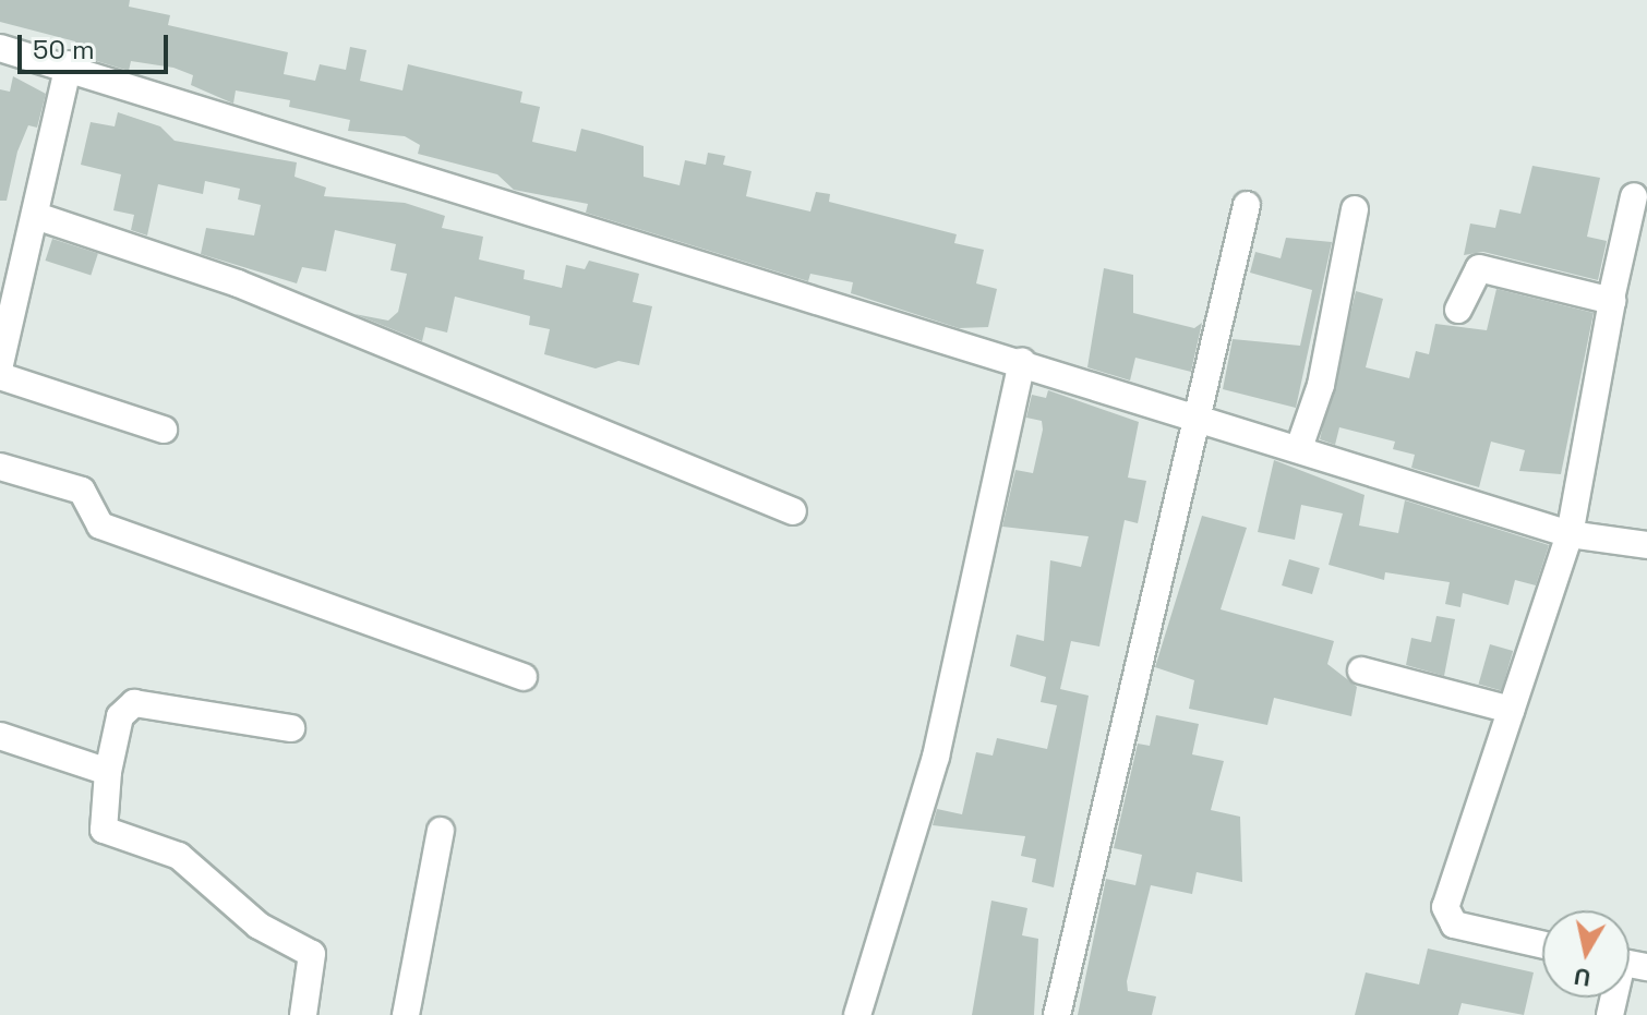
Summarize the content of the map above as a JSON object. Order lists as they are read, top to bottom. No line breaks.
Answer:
{"scale_bar":"50 m","north":"bottom"}
